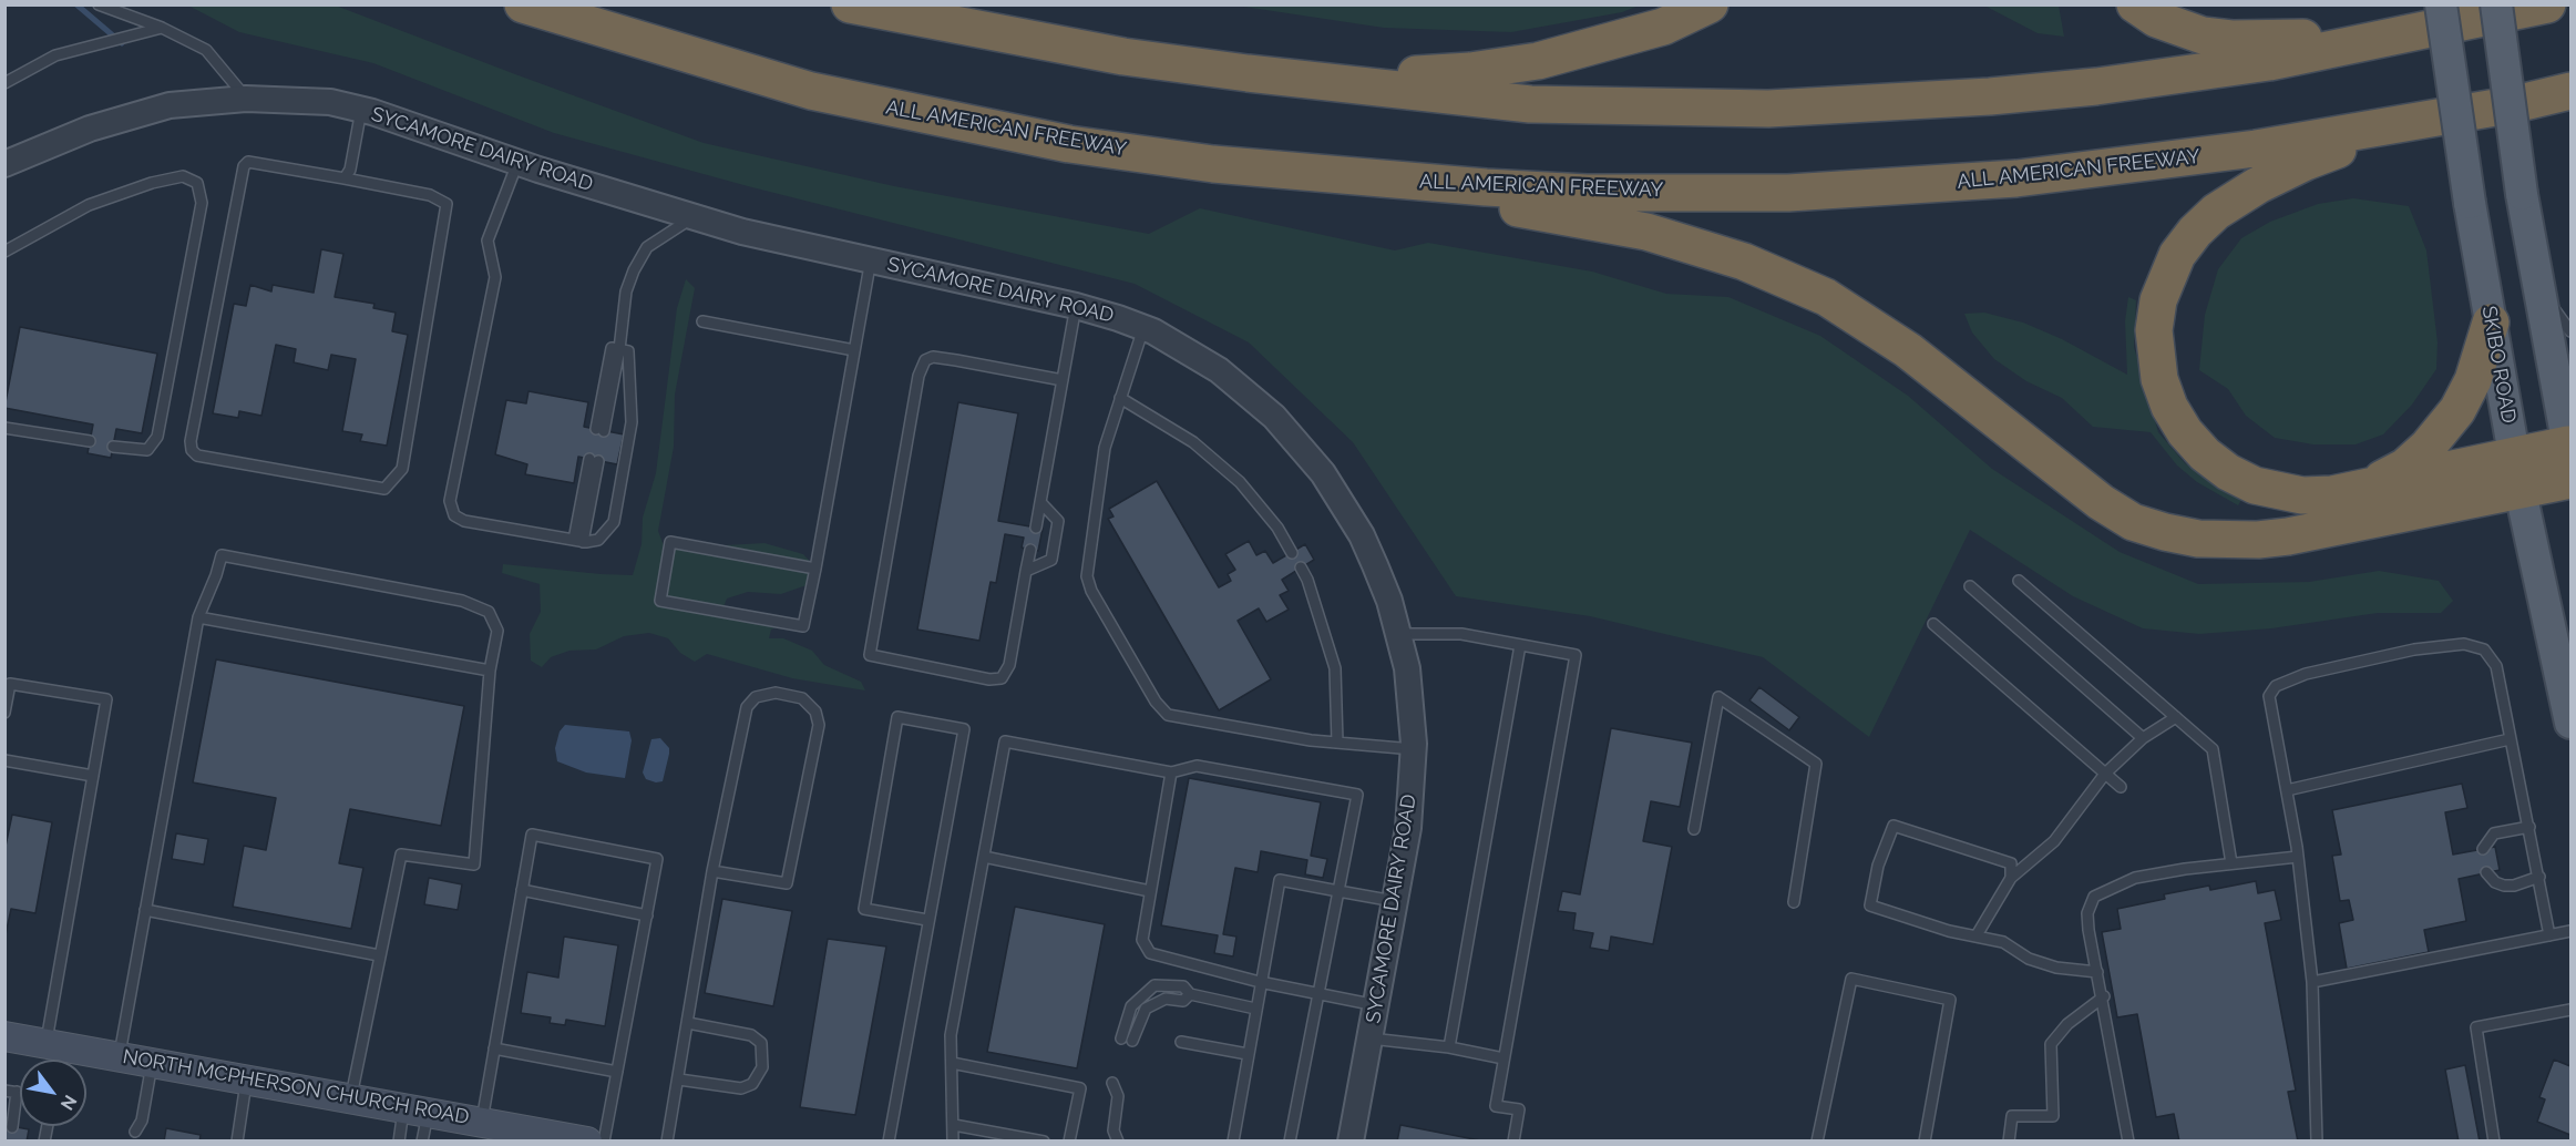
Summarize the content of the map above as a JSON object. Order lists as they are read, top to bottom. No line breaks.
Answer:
{"streets":{"highway":["ALL AMERICAN FREEWAY"],"main road":["SKIBO ROAD","NORTH MCPHERSON CHURCH ROAD"],"street":["SYCAMORE DAIRY ROAD"]},"north":"bottom right"}
